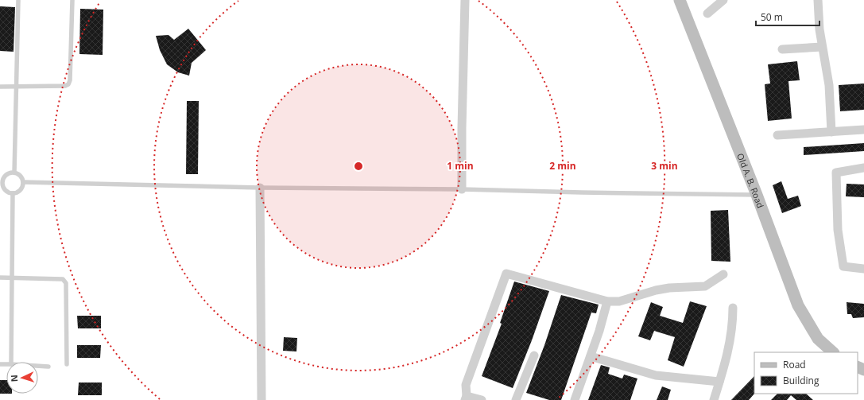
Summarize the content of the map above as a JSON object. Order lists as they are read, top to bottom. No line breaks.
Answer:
{"streets":{"street":["Old A. B. Road"]},"legend":["Road","Building"],"scale_bar":"50 m","north":"left","rings":["1 min","2 min","3 min"]}
